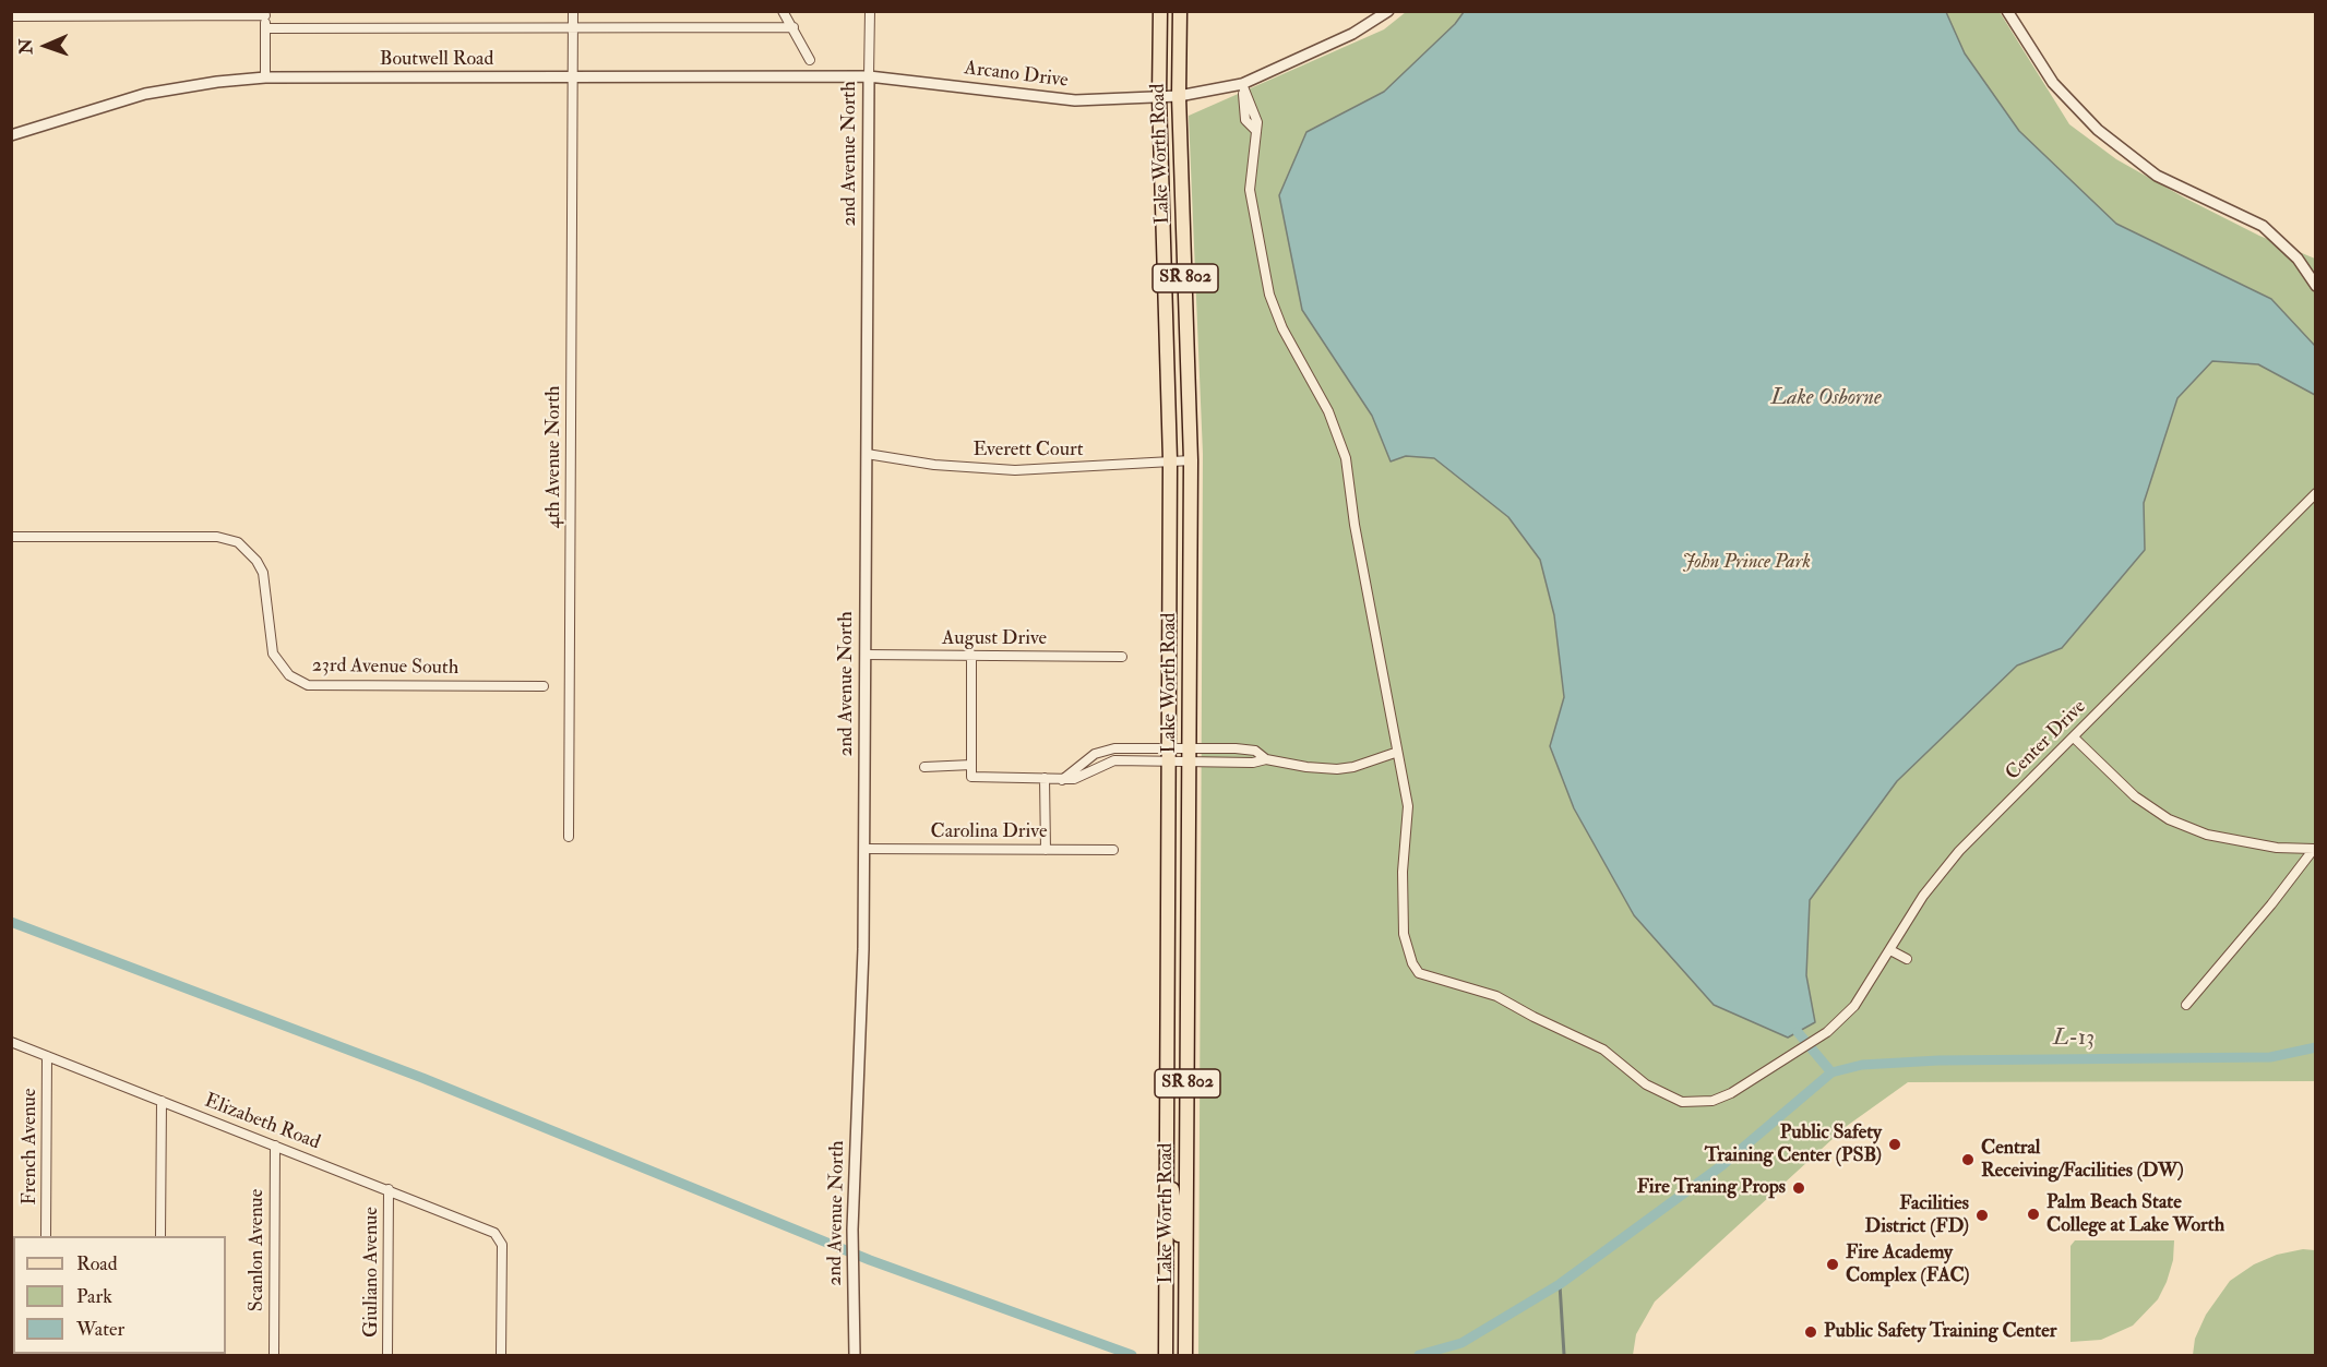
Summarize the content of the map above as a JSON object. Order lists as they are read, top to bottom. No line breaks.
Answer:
{"streets":{"main road":["Lake Worth Road","SR 802"],"street":["Boutwell Road","Arcano Drive","2nd Avenue North","Everett Court","4th Avenue North","August Drive","23rd Avenue South","Center Drive","Carolina Drive","Elizabeth Road","French Avenue","Scanlon Avenue","Giuliano Avenue"]},"crossings":[["Boutwell Road","Arcano Drive"],["Boutwell Road","2nd Avenue North"],["Boutwell Road","4th Avenue North"],["Arcano Drive","2nd Avenue North"],["Arcano Drive","Lake Worth Road"],["2nd Avenue North","Everett Court"],["2nd Avenue North","August Drive"],["2nd Avenue North","Carolina Drive"],["Lake Worth Road","Everett Court"],["Elizabeth Road","French Avenue"],["Elizabeth Road","Scanlon Avenue"],["Elizabeth Road","Giuliano Avenue"]],"water":["Lake Osborne","L-13"],"parks":["John Prince Park"],"places":["Public Safety Training Center (PSB)","Central Receiving/Facilities (DW)","Fire Traning Props","Palm Beach State College at Lake Worth","Facilities District (FD)","Fire Academy Complex (FAC)","Public Safety Training Center"],"legend":["Road","Park","Water"],"north":"left"}
